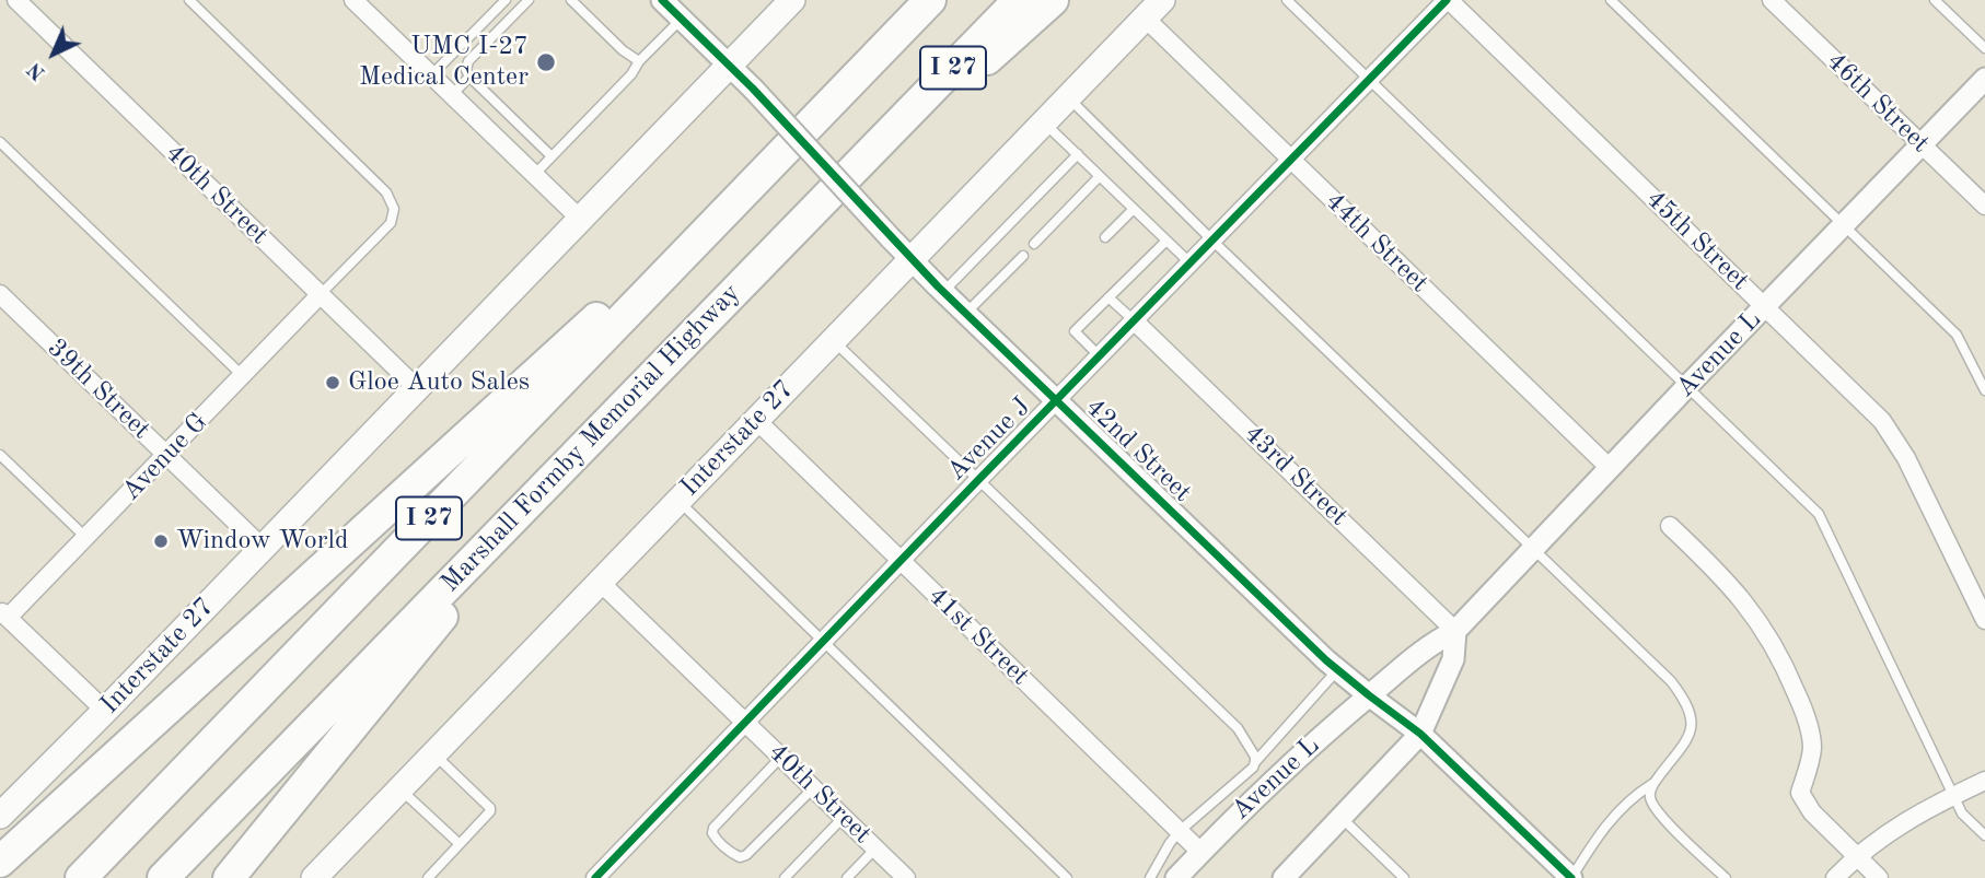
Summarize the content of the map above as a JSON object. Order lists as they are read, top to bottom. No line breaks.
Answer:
{"streets":{"highway":["I 27","Marshall Formby Memorial Highway"],"main road":["Interstate 27"],"street":["46th Street","40th Street","45th Street","44th Street","Avenue L","39th Street","Avenue J","42nd Street","Avenue G","43rd Street","41st Street"]},"crossings":[["46th Street","Avenue L"],["40th Street","Interstate 27"],["40th Street","Avenue J"],["40th Street","Avenue G"],["45th Street","Avenue L"],["45th Street","Avenue J"],["44th Street","Avenue L"],["44th Street","Interstate 27"],["44th Street","Avenue J"],["Avenue L","42nd Street"],["Avenue L","43rd Street"],["Avenue L","41st Street"],["39th Street","Interstate 27"],["39th Street","Avenue G"],["Interstate 27","42nd Street"],["Interstate 27","41st Street"],["Avenue J","42nd Street"],["Avenue J","43rd Street"],["Avenue J","41st Street"]],"places":["UMC I-27 Medical Center","Gloe Auto Sales","Window World"],"north":"bottom left"}
